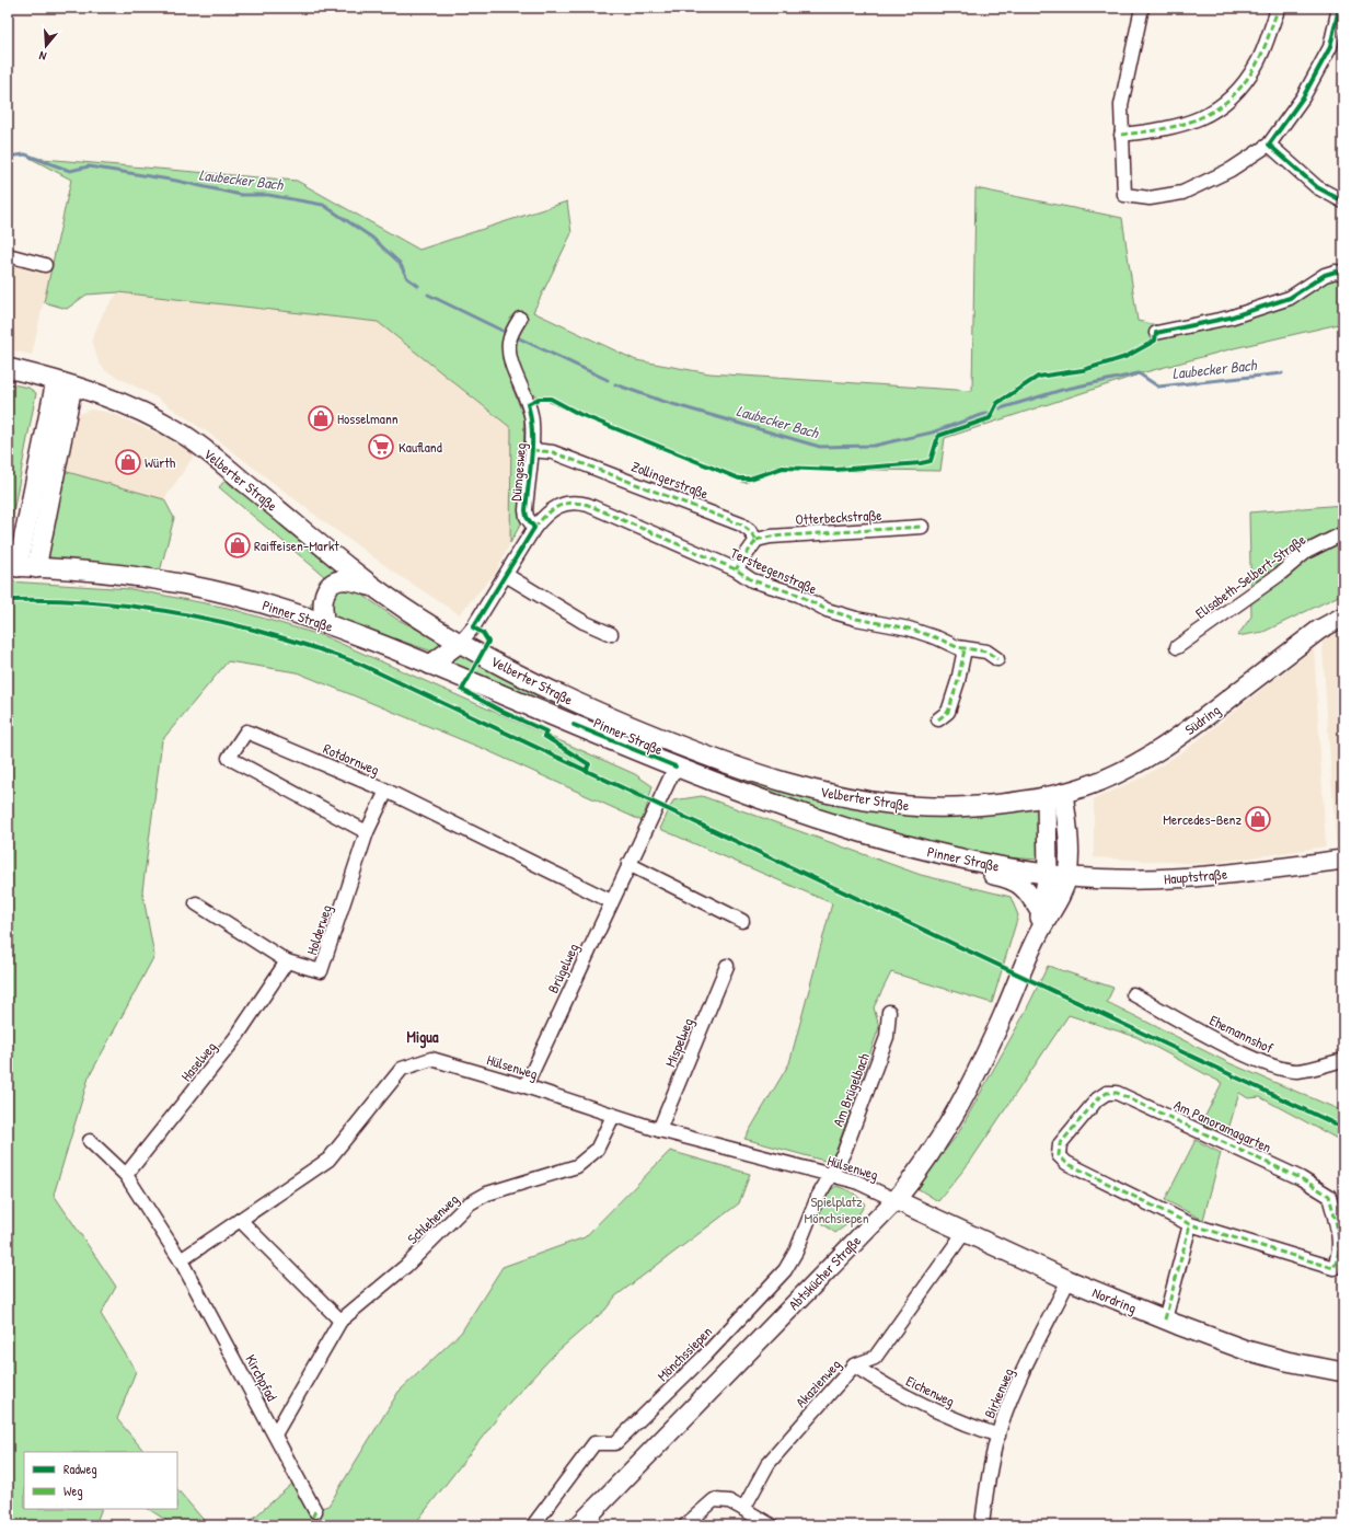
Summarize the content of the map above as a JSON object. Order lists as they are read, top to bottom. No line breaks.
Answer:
{"streets":{"street":["Dümgesweg","Velberter Straße","Zollingerstraße","Otterbeckstraße","Tersteegenstraße","Elisabeth-Selbert-Straße","Pinner Straße","Südring","Rotdornweg","Hauptstraße","Holderweg","Brügelweg","Ehemannshof","Mispelweg","Haselweg","Hülsenweg","Am Brügelbach","Am Panoramagarten","Schlehenweg","Abtskücher Straße","Nordring","Mönchssiepen","Kirchpfad","Akazienweg","Eichenweg","Birkenweg"]},"crossings":[["Dümgesweg","Zollingerstraße"],["Dümgesweg","Tersteegenstraße"],["Velberter Straße","Südring"],["Velberter Straße","Abtskücher Straße"],["Zollingerstraße","Otterbeckstraße"],["Pinner Straße","Hauptstraße"],["Pinner Straße","Brügelweg"],["Pinner Straße","Abtskücher Straße"],["Südring","Abtskücher Straße"],["Rotdornweg","Holderweg"],["Rotdornweg","Brügelweg"],["Hauptstraße","Abtskücher Straße"],["Holderweg","Haselweg"],["Brügelweg","Hülsenweg"],["Mispelweg","Hülsenweg"],["Hülsenweg","Am Brügelbach"],["Hülsenweg","Schlehenweg"],["Hülsenweg","Abtskücher Straße"],["Hülsenweg","Nordring"],["Hülsenweg","Mönchssiepen"],["Hülsenweg","Kirchpfad"],["Am Brügelbach","Mönchssiepen"],["Schlehenweg","Kirchpfad"],["Abtskücher Straße","Nordring"],["Nordring","Akazienweg"],["Nordring","Birkenweg"],["Akazienweg","Eichenweg"],["Eichenweg","Birkenweg"]],"districts":["Migua"],"water":["Laubecker Bach"],"parks":["Spielplatz Mönchsiepen"],"places":{"shop":["Hosselmann","Würth","Raiffeisen-Markt","Mercedes-Benz"],"supermarket":["Kaufland"]},"legend":["Radweg","Weg"],"north":"bottom"}
